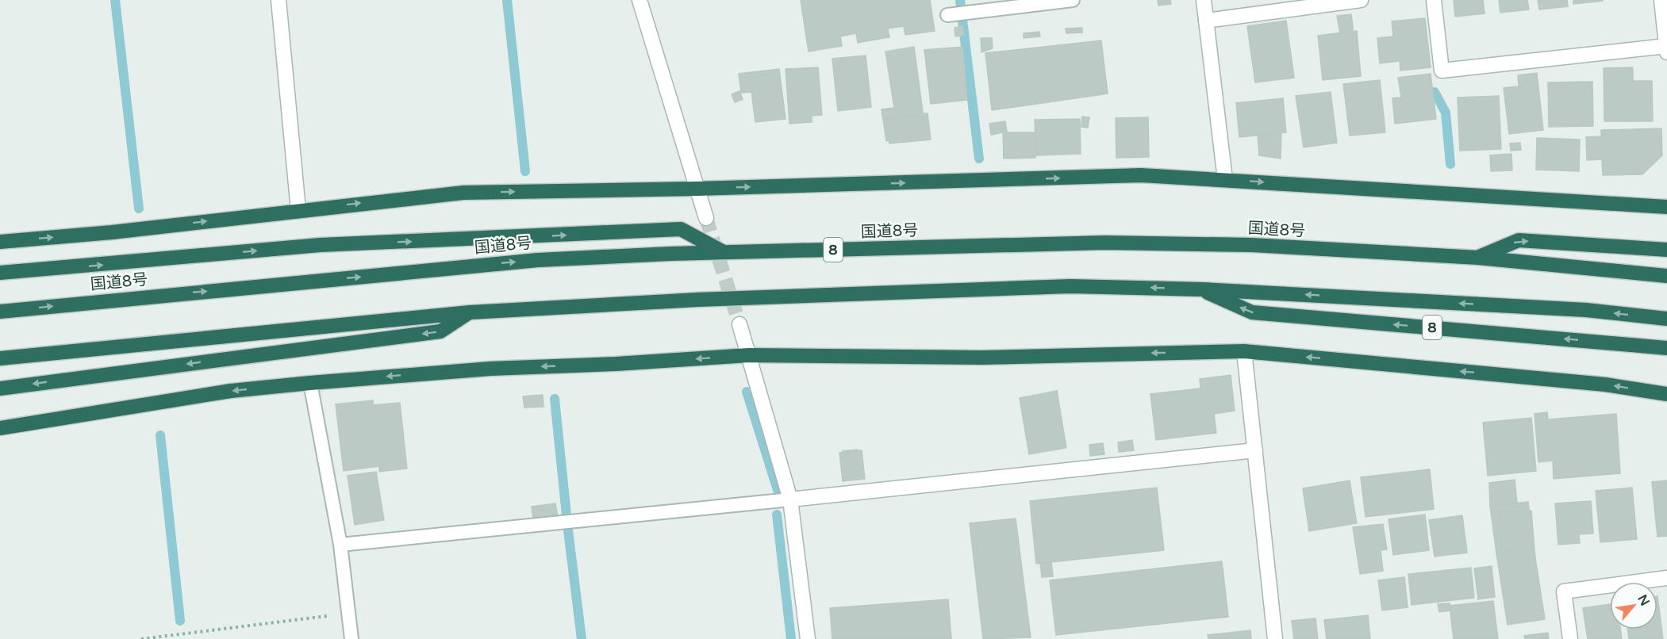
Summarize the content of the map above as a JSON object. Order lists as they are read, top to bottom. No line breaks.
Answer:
{"streets":{"highway":["国道8号","8"]},"crossings":[["国道8号","8"]],"north":"top right"}
